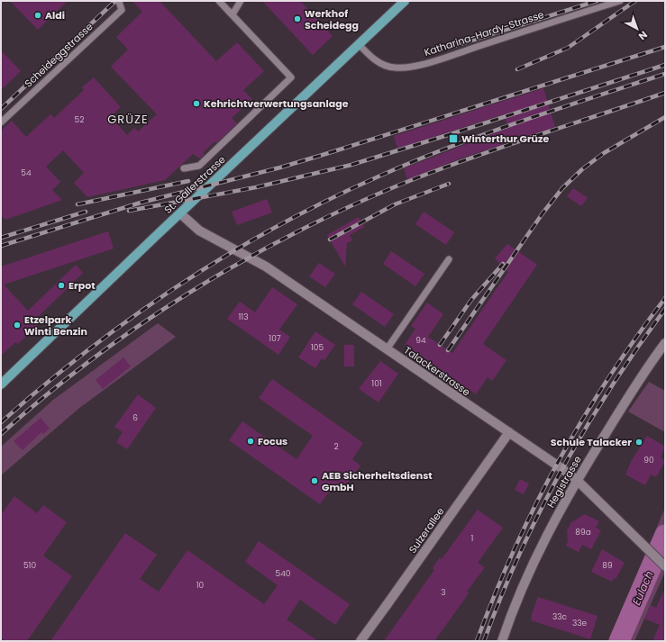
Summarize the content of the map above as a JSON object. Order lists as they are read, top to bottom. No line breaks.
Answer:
{"streets":{"main road":["St. Gallerstrasse"],"street":["Talackerstrasse","Hegistrasse","Sulzerallee"],"lane":["Katharina-Hardy-Strasse","Scheideggstrasse"]},"crossings":[["Katharina-Hardy-Strasse","St. Gallerstrasse"],["St. Gallerstrasse","Talackerstrasse"],["Talackerstrasse","Hegistrasse"],["Talackerstrasse","Sulzerallee"]],"districts":["GRÜZE"],"water":["Eulach"],"places":{"other":["Aldi","Werkhof Scheidegg","Kehrichtverwertungsanlage","Erpot","Etzelpark Winti Benzin","Focus","Schule Talacker","AEB Sicherheitsdienst GmbH"],"transit":["Winterthur Grüze"]},"house_numbers":["52","54","113","107","94","105","101","6","2","90","89a","1","510","89","540","10","3","33c","33e"],"north":"bottom right"}
